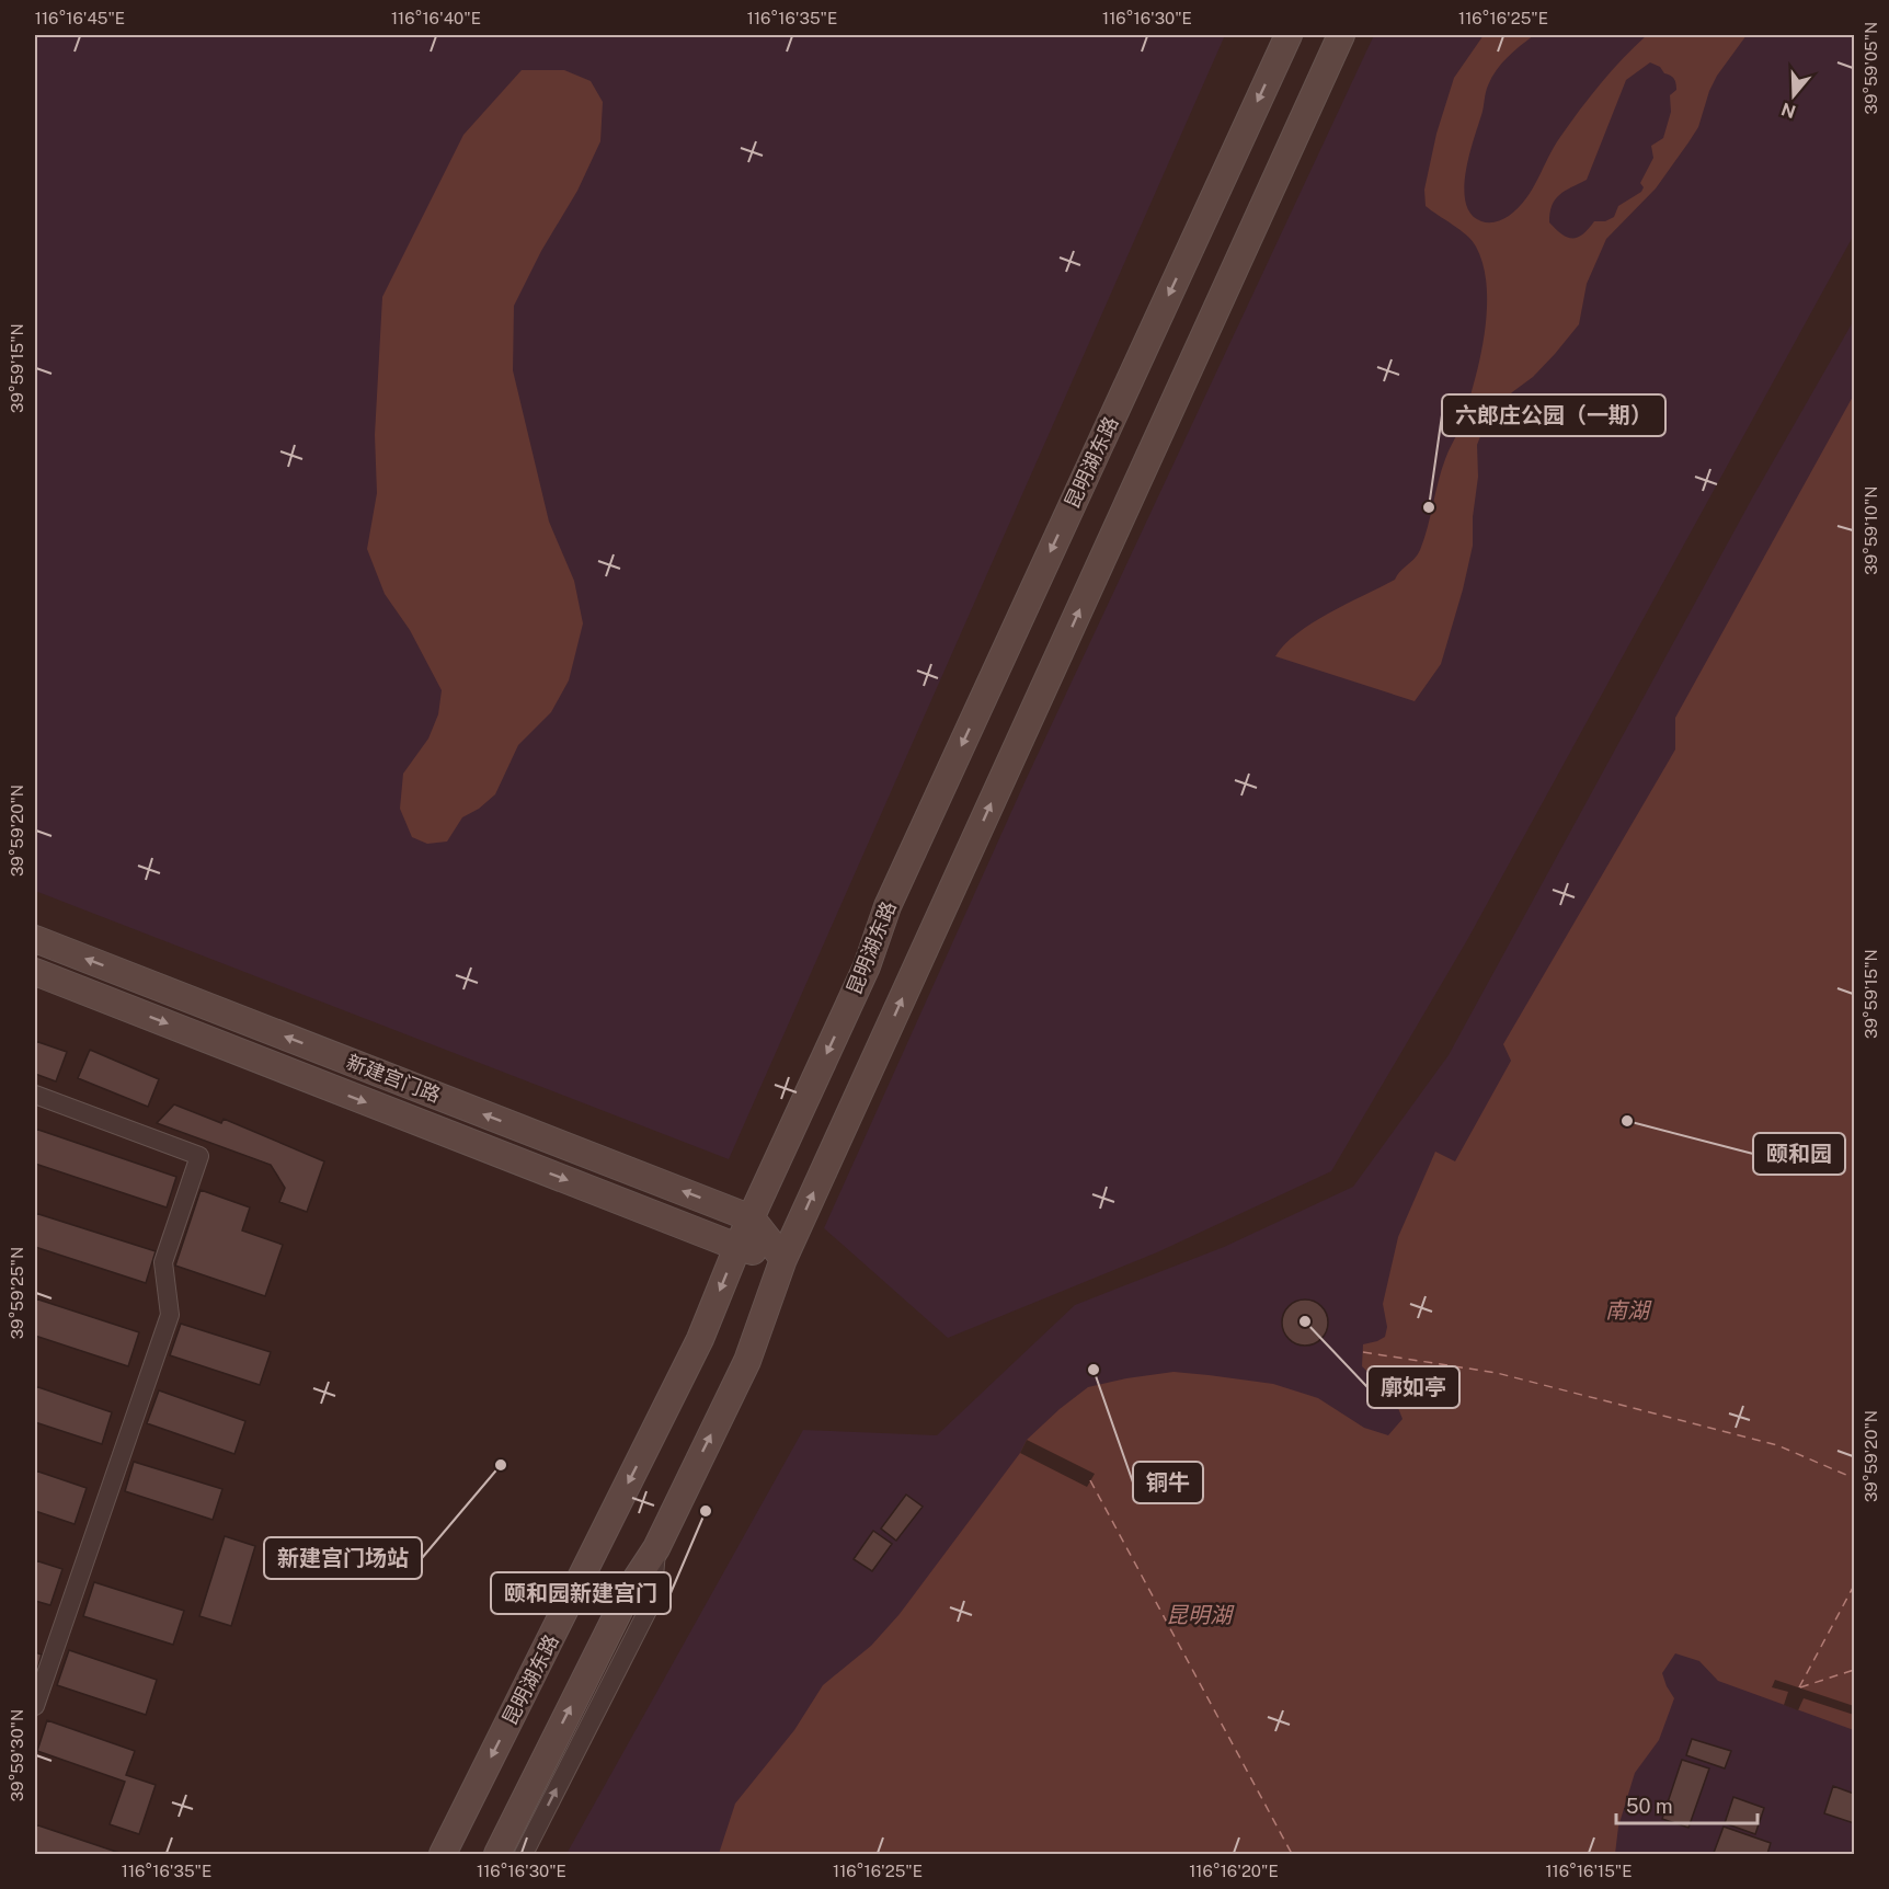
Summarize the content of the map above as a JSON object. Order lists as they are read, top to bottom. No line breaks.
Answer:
{"streets":{"main road":["昆明湖东路","新建宫门路"]},"crossings":[["昆明湖东路","新建宫门路"]],"water":["南湖","昆明湖"],"places":["六郎庄公园（一期）","颐和园","廓如亭","铜牛","新建宫门场站","颐和园新建宫门"],"scale_bar":"50 m","north":"bottom","coordinates":["116°16'45\"E","116°16'40\"E","116°16'35\"E","116°16'30\"E","116°16'25\"E","39°59'05\"N","39°59'15\"N","39°59'10\"N","39°59'20\"N","39°59'25\"N","39°59'30\"N","116°16'20\"E","116°16'15\"E"]}
